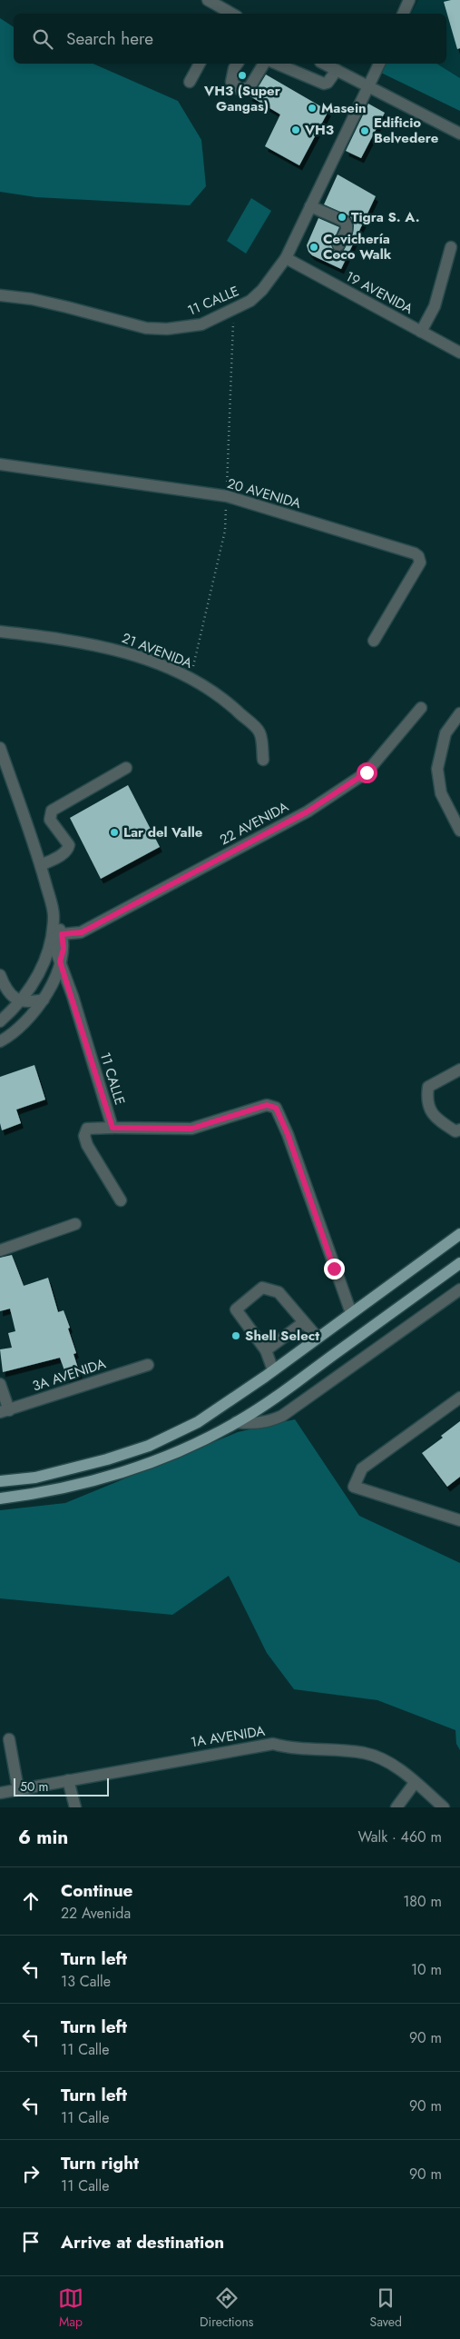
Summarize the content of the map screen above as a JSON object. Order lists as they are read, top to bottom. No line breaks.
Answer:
{"streets":{"street":["19 AVENIDA","11 CALLE","20 AVENIDA","21 AVENIDA","22 AVENIDA","3A AVENIDA","1A AVENIDA"]},"crossings":[["19 AVENIDA","11 CALLE"]],"places":["VH3 (Super Gangas)","Masein","VH3","Edificio Belvedere","Tigra S. A.","Cevichería Coco Walk","Lar del Valle","Shell Select"],"scale_bar":"50 m","page":{"search":"Search here","scale":"50 m","heading":["6 min","Walk · 460 m"],"list":[["Continue","22 Avenida","180 m"],["Turn left","13 Calle","10 m"],["Turn left","11 Calle","90 m"],["Turn left","11 Calle","90 m"],["Turn right","11 Calle","90 m"],"Arrive at destination"],"nav":["Map","Directions","Saved"]}}
